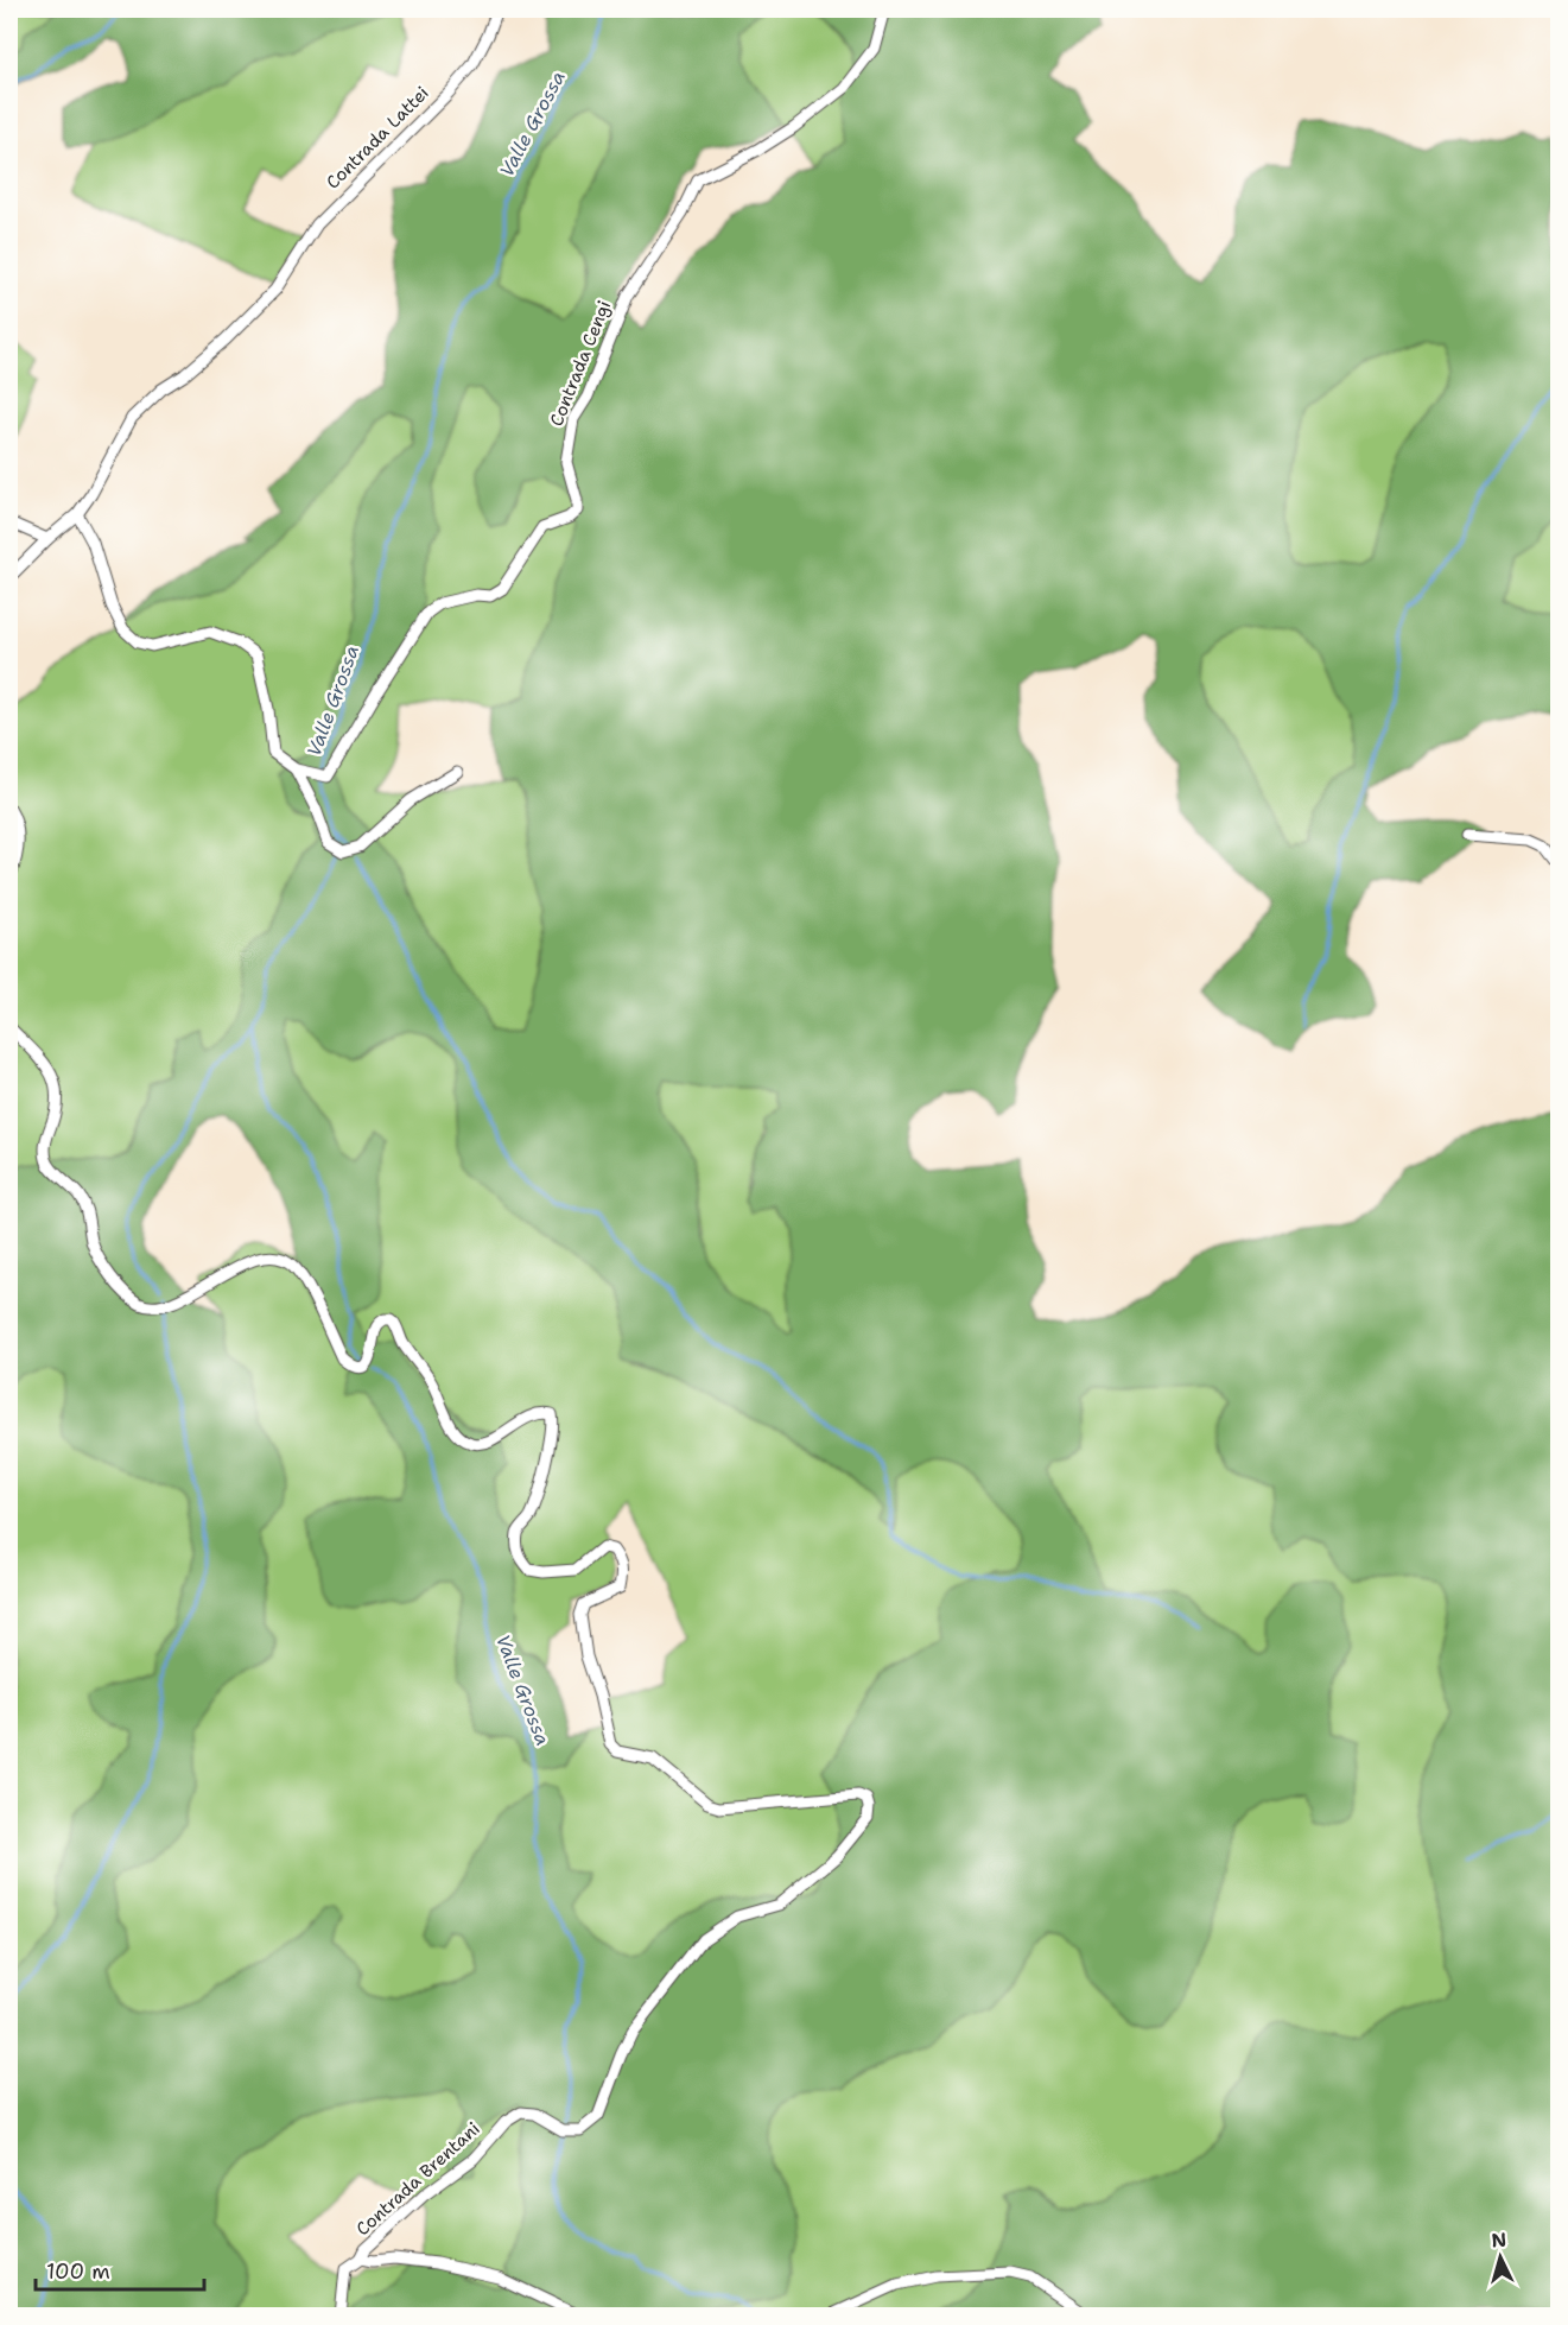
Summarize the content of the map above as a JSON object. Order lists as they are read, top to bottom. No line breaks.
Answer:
{"streets":{"street":["Contrada Lattei","Contrada Cengi","Contrada Brentani"]},"water":["Valle Grossa"],"scale_bar":"100 m","north":"top"}
